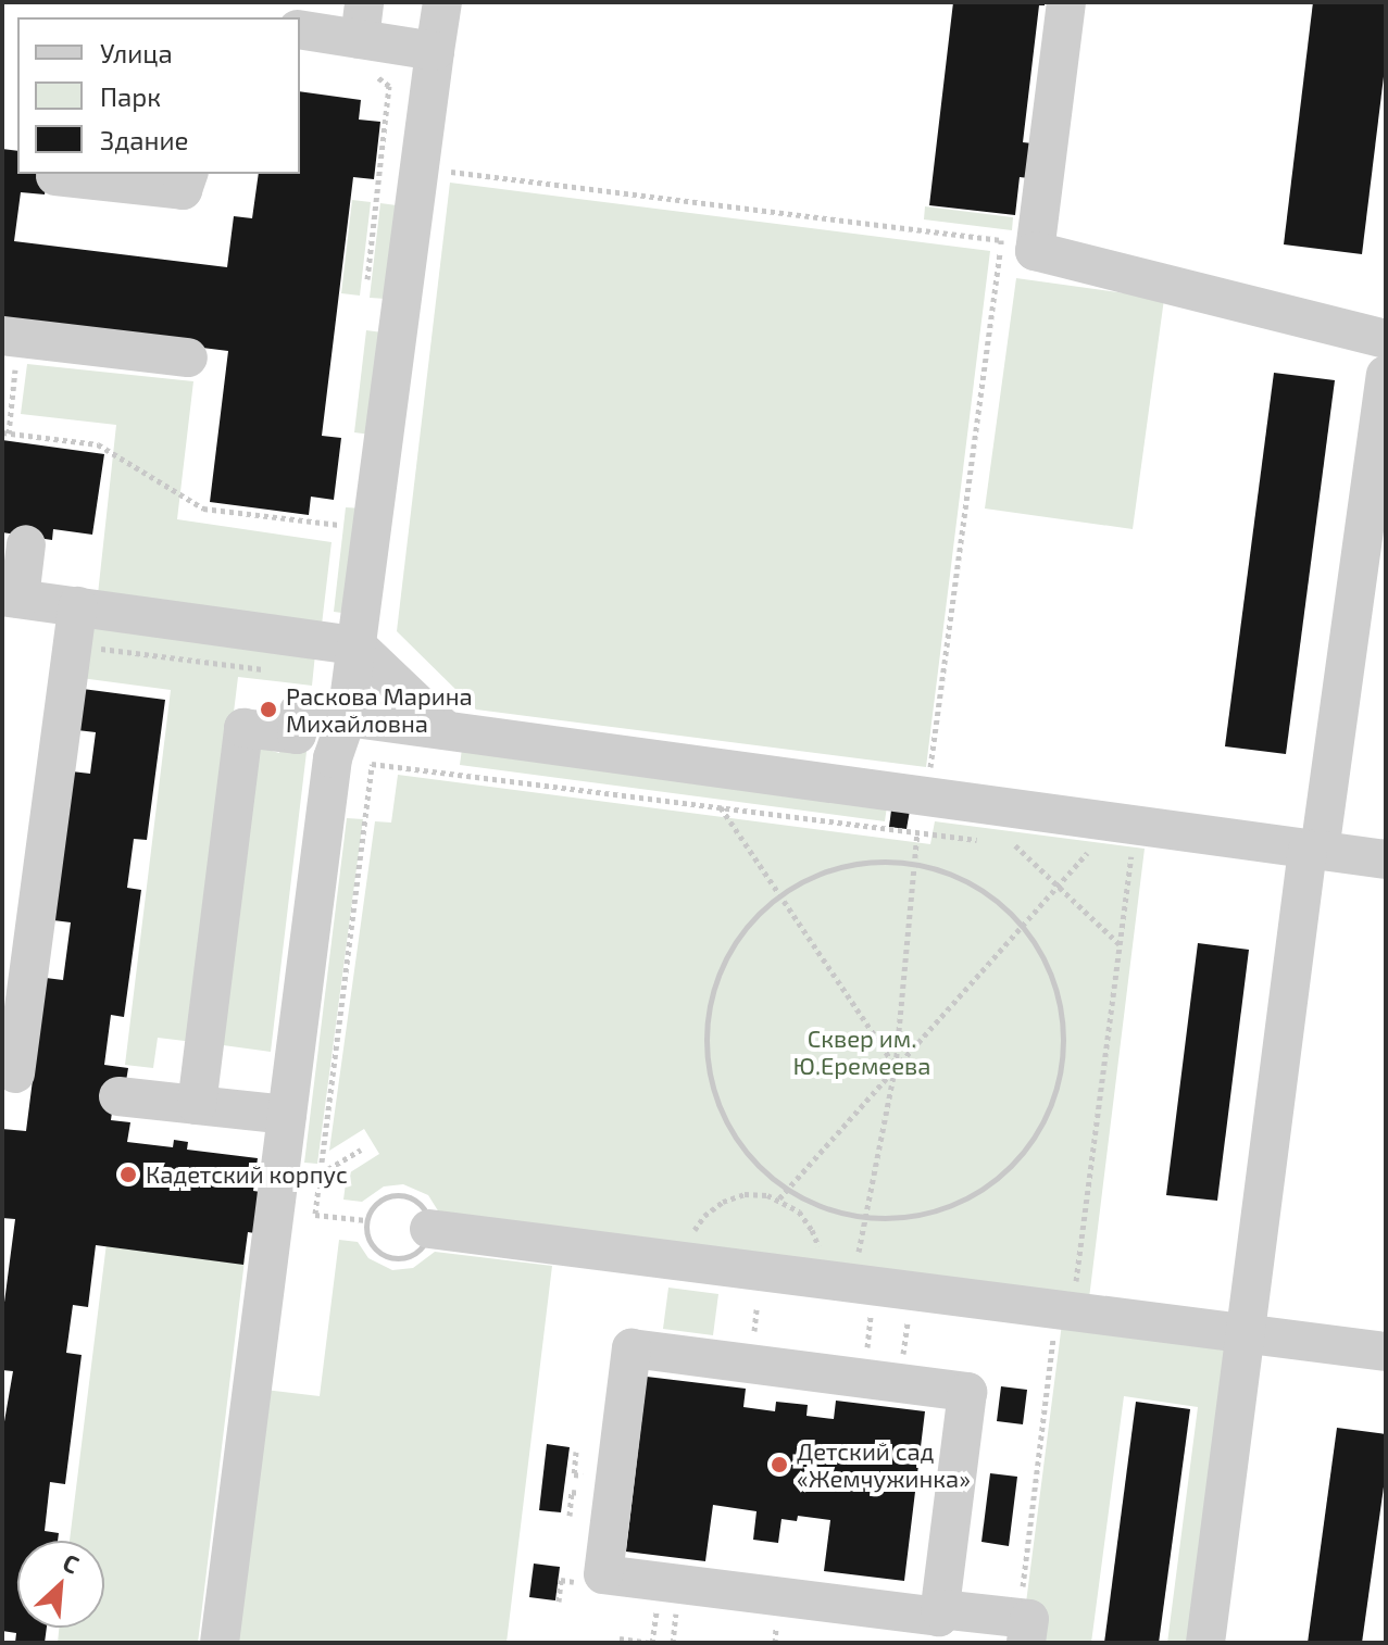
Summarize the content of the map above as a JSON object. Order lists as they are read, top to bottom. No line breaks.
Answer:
{"parks":["Сквер им. Ю.Еремеева"],"places":["Раскова Марина Михайловна","Кадетский корпус","Детский сад «Жемчужинка»"],"legend":["Улица","Парк","Здание"],"north":"top right"}
